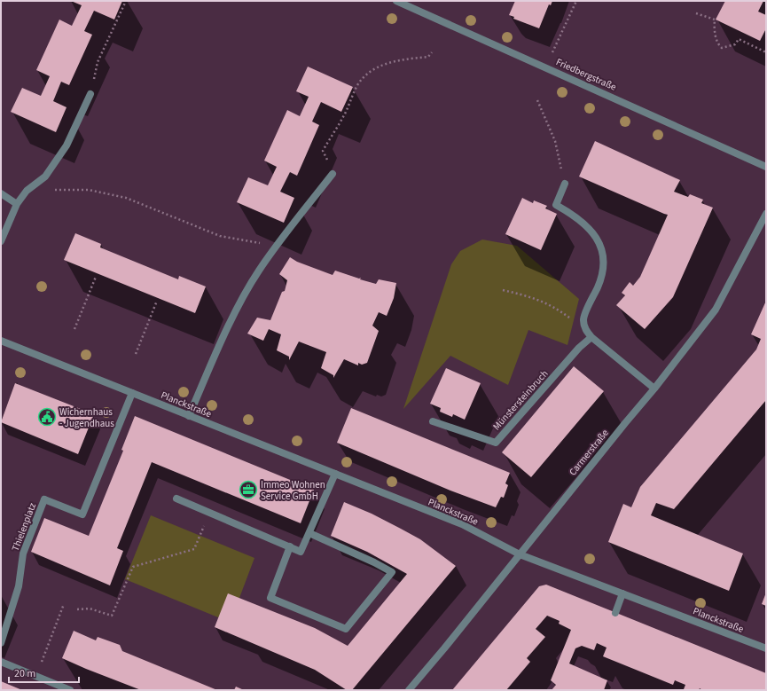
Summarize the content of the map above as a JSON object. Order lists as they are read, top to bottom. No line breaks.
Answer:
{"streets":{"street":["Friedbergstraße","Münstersteinbruch","Planckstraße","Carmerstraße","Thielenplatz"]},"crossings":[["Planckstraße","Carmerstraße"],["Planckstraße","Thielenplatz"]],"places":{"public building":["Wichernhaus - Jugendhaus"],"office":["Immeo Wohnen Service GmbH"]},"scale_bar":"20 m"}
